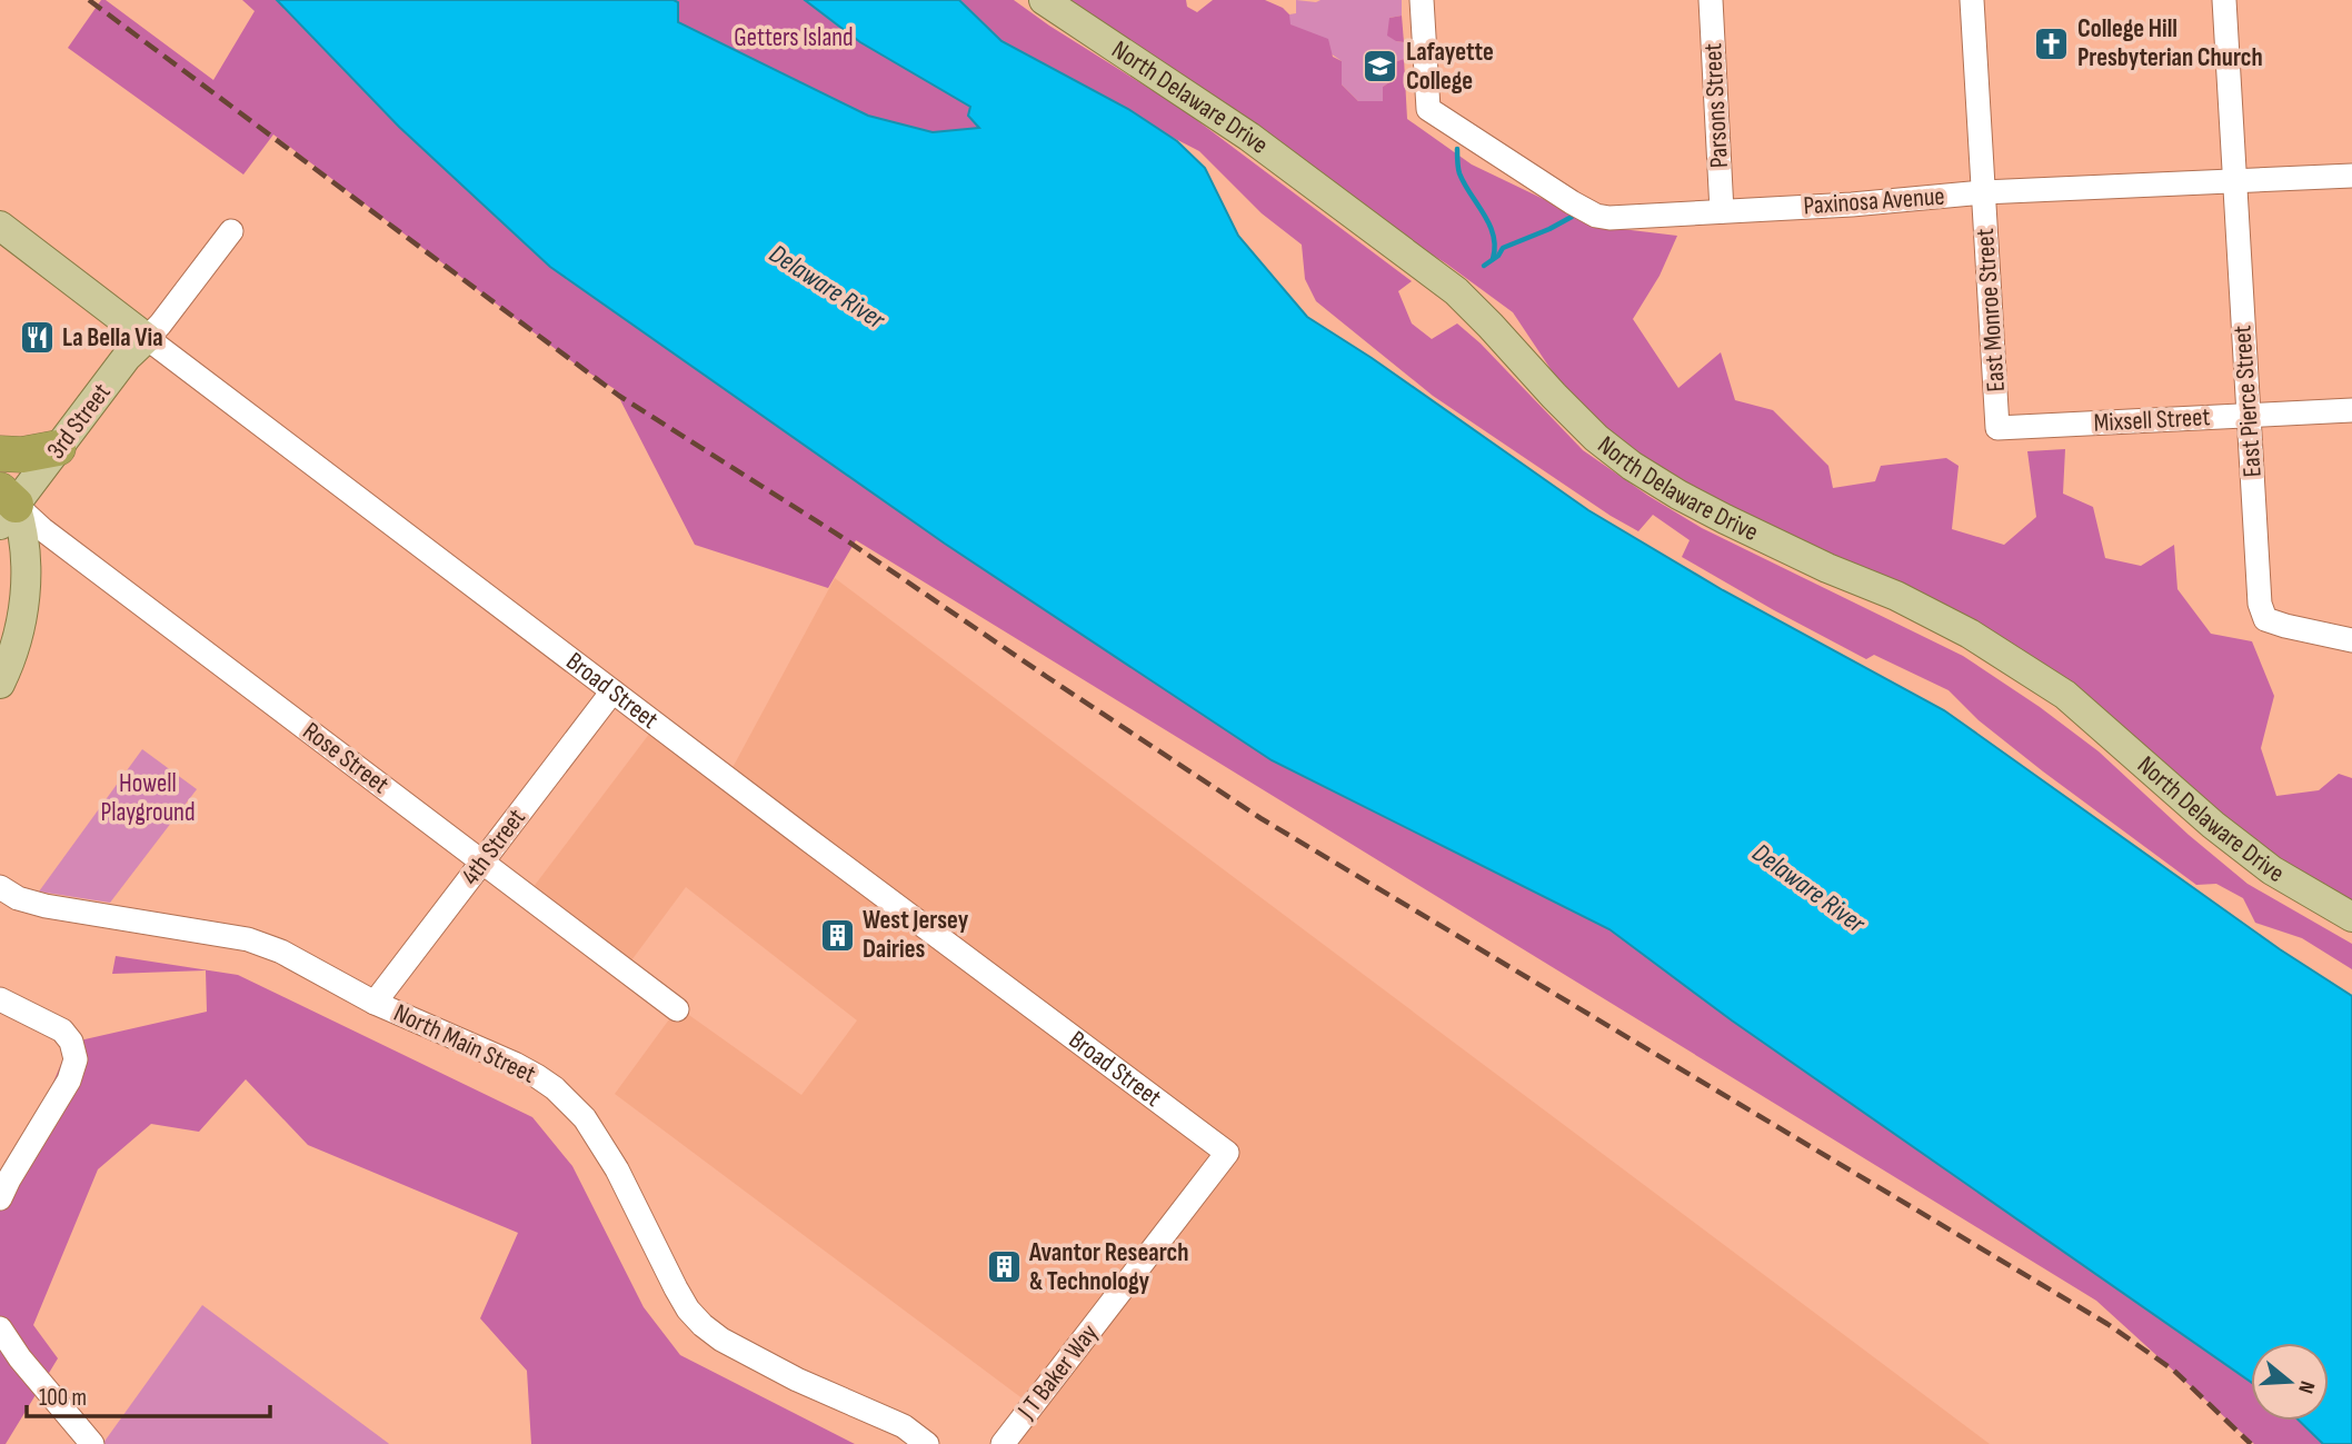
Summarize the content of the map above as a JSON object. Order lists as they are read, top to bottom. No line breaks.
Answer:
{"streets":{"main road":["North Delaware Drive","3rd Street","Broad Street"],"street":["Parsons Street","Paxinosa Avenue","East Monroe Street","East Pierce Street","Mixsell Street","Rose Street","4th Street","North Main Street","J T Baker Way"]},"crossings":[["Parsons Street","Paxinosa Avenue"],["Paxinosa Avenue","East Monroe Street"],["Paxinosa Avenue","East Pierce Street"],["East Monroe Street","Mixsell Street"],["East Pierce Street","Mixsell Street"],["3rd Street","Broad Street"],["3rd Street","Rose Street"],["Broad Street","4th Street"],["Broad Street","J T Baker Way"],["Rose Street","4th Street"],["4th Street","North Main Street"]],"water":["Delaware River"],"parks":["Getters Island","Howell Playground"],"places":{"church":["College Hill Presbyterian Church"],"school or university":["Lafayette College"],"restaurant":["La Bella Via"],"building":["West Jersey Dairies","Avantor Research & Technology"]},"scale_bar":"100 m","north":"right"}
